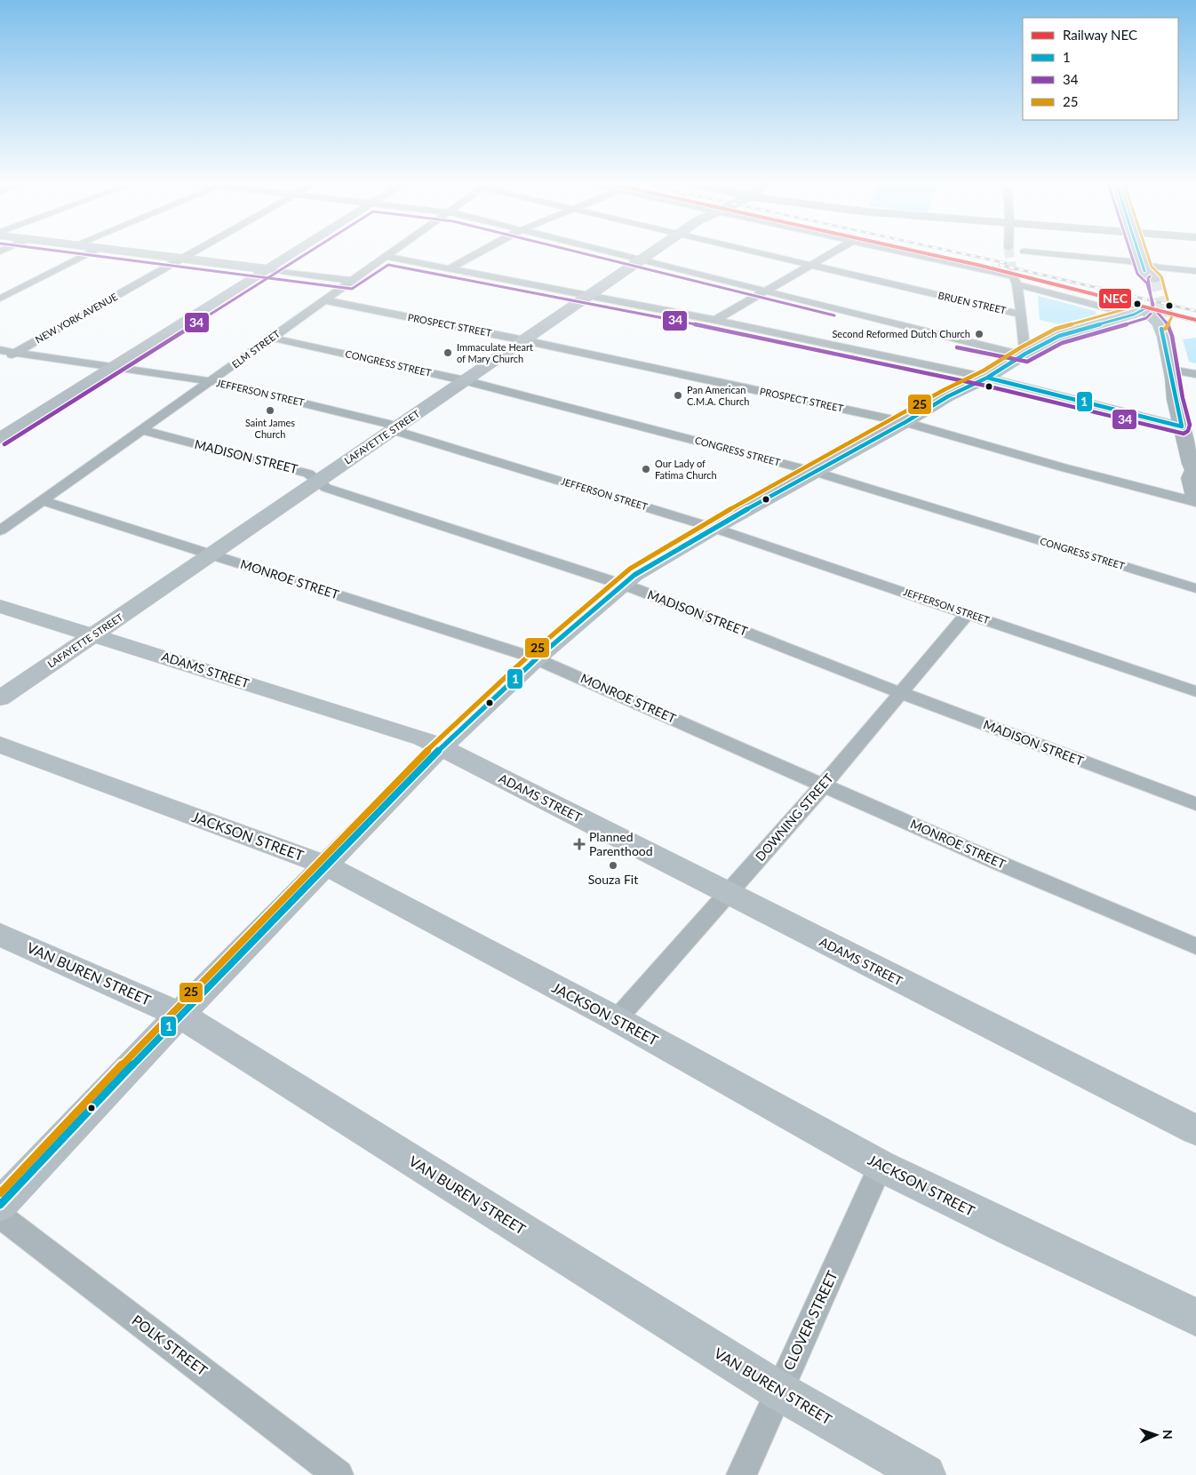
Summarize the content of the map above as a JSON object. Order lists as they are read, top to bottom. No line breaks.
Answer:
{"streets":{"street":["BRUEN STREET","NEW YORK AVENUE","PROSPECT STREET","ELM STREET","CONGRESS STREET","JEFFERSON STREET","LAFAYETTE STREET","MADISON STREET","MONROE STREET","ADAMS STREET","DOWNING STREET","JACKSON STREET","VAN BUREN STREET","CLOVER STREET","POLK STREET"]},"crossings":[["NEW YORK AVENUE","JEFFERSON STREET"],["PROSPECT STREET","ELM STREET"],["PROSPECT STREET","LAFAYETTE STREET"],["ELM STREET","CONGRESS STREET"],["ELM STREET","JEFFERSON STREET"],["ELM STREET","MADISON STREET"],["ELM STREET","MONROE STREET"],["CONGRESS STREET","LAFAYETTE STREET"],["JEFFERSON STREET","LAFAYETTE STREET"],["JEFFERSON STREET","DOWNING STREET"],["LAFAYETTE STREET","MADISON STREET"],["LAFAYETTE STREET","MONROE STREET"],["LAFAYETTE STREET","ADAMS STREET"],["MADISON STREET","DOWNING STREET"],["MONROE STREET","DOWNING STREET"],["ADAMS STREET","DOWNING STREET"],["DOWNING STREET","JACKSON STREET"],["JACKSON STREET","CLOVER STREET"],["VAN BUREN STREET","CLOVER STREET"]],"places":{"other":["Second Reformed Dutch Church","Immaculate Heart of Mary Church","Pan American C.M.A. Church","Saint James Church","Our Lady of Fatima Church","Souza Fit"],"health":["Planned Parenthood"]},"lines":["rail line NEC","transit line 1","transit line 34","transit line 25"],"legend":["Railway NEC","1","34","25"],"north":"right"}
